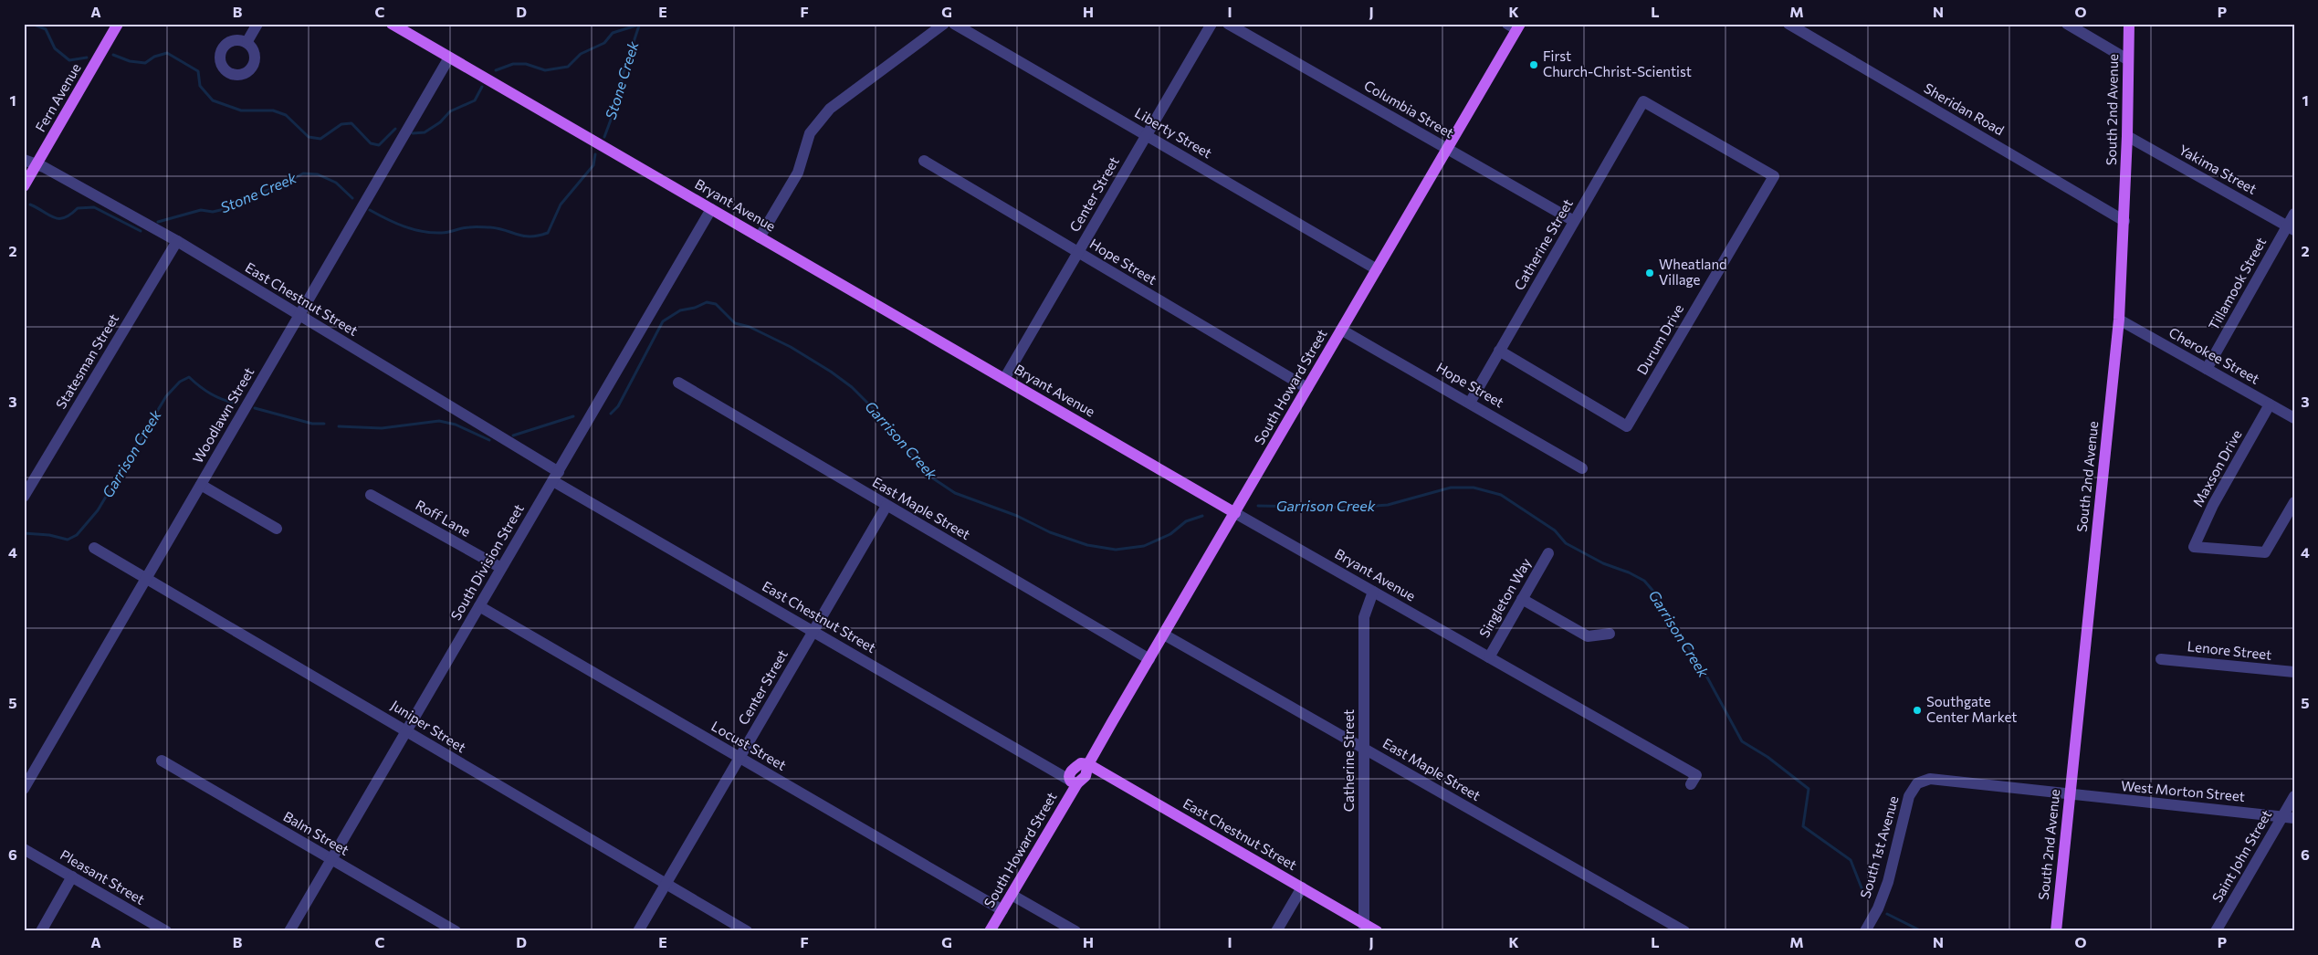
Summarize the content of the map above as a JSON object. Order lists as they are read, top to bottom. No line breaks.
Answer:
{"streets":{"main road":["Fern Avenue","South 2nd Avenue","Bryant Avenue","East Chestnut Street","South Howard Street"],"street":["Columbia Street","Sheridan Road","Liberty Street","Yakima Street","Center Street","Catherine Street","Hope Street","Tillamook Street","Durum Drive","Cherokee Street","Statesman Street","Woodlawn Street","Maxson Drive","East Maple Street","Roff Lane","South Division Street","Singleton Way","Lenore Street","Juniper Street","Locust Street","West Morton Street","Balm Street","South 1st Avenue","Saint John Street","Pleasant Street"]},"crossings":[["Fern Avenue","East Chestnut Street"],["Columbia Street","Catherine Street"],["Columbia Street","South Howard Street"],["Sheridan Road","South 2nd Avenue"],["South 2nd Avenue","Yakima Street"],["South 2nd Avenue","Cherokee Street"],["South 2nd Avenue","West Morton Street"],["Liberty Street","Center Street"],["Liberty Street","South Howard Street"],["Yakima Street","Tillamook Street"],["Center Street","Bryant Avenue"],["Center Street","Hope Street"],["Center Street","East Chestnut Street"],["Center Street","East Maple Street"],["Center Street","Juniper Street"],["Center Street","Locust Street"],["Bryant Avenue","Catherine Street"],["Bryant Avenue","South Howard Street"],["Bryant Avenue","Woodlawn Street"],["Bryant Avenue","South Division Street"],["Bryant Avenue","Singleton Way"],["Catherine Street","Hope Street"],["Catherine Street","East Chestnut Street"],["Catherine Street","Durum Drive"],["Catherine Street","East Maple Street"],["Hope Street","South Howard Street"],["Tillamook Street","Cherokee Street"],["East Chestnut Street","Statesman Street"],["East Chestnut Street","South Howard Street"],["East Chestnut Street","Woodlawn Street"],["East Chestnut Street","South Division Street"],["Cherokee Street","Maxson Drive"],["South Howard Street","East Maple Street"],["South Howard Street","Locust Street"],["Woodlawn Street","Juniper Street"],["Roff Lane","South Division Street"],["South Division Street","Juniper Street"],["South Division Street","Locust Street"],["South Division Street","Balm Street"],["West Morton Street","South 1st Avenue"],["West Morton Street","Saint John Street"]],"water":["Stone Creek","Garrison Creek"],"places":["First Church-Christ-Scientist","Wheatland Village","Southgate Center Market"],"grid":{"columns":["A","B","C","D","E","F","G","H","I","J","K","L","M","N","O","P"],"rows":["1","2","3","4","5","6"]}}
